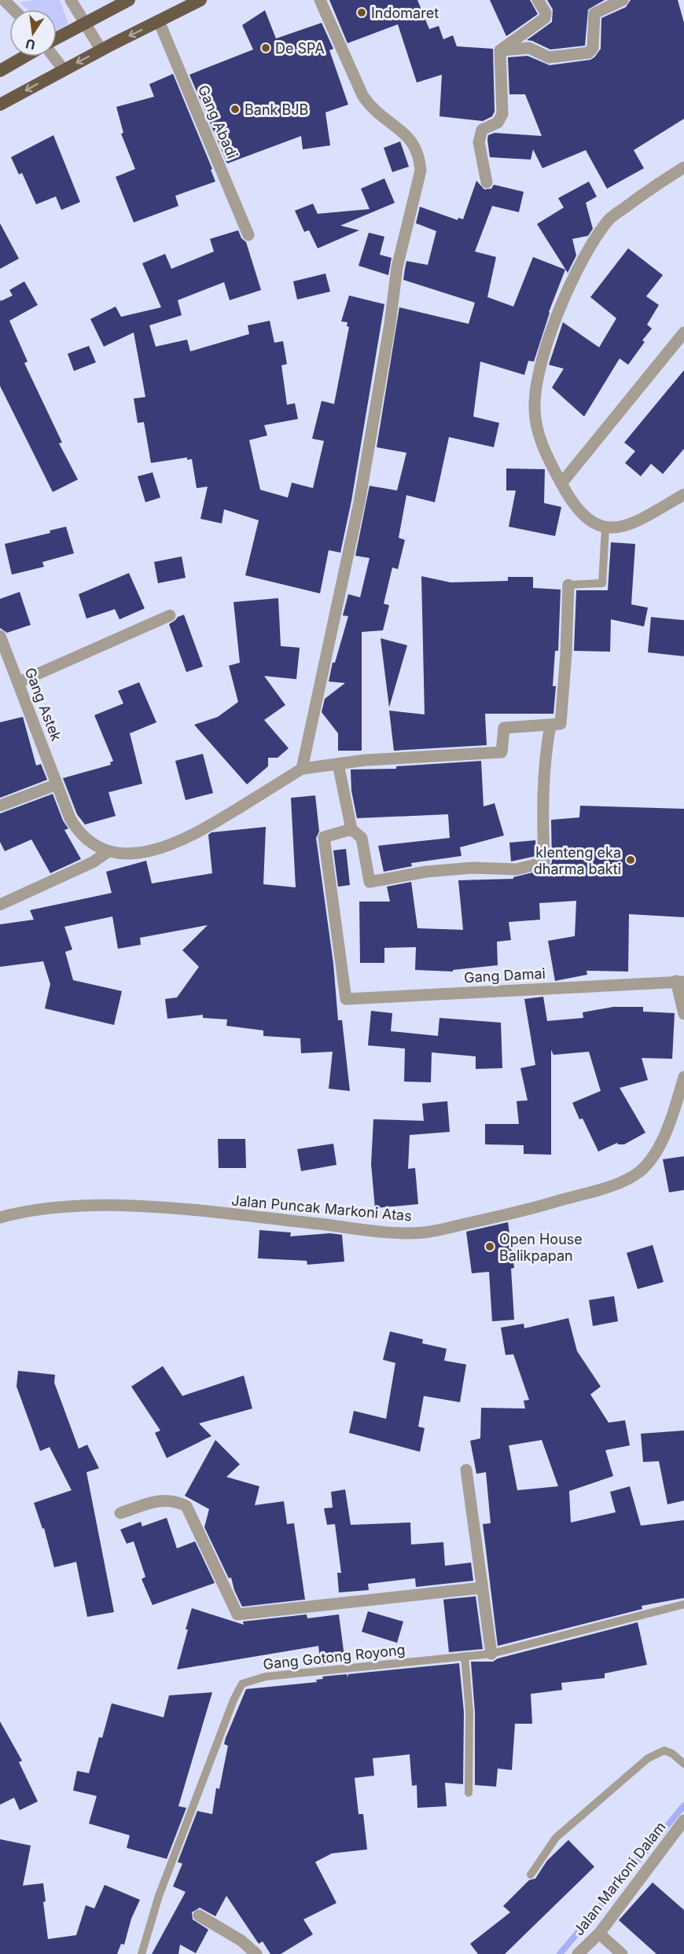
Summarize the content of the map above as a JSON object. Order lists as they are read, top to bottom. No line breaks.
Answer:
{"streets":{"street":["Gang Abadi","Gang Astek","Gang Damai","Jalan Puncak Markoni Atas","Jalan Markoni Dalam"],"lane":["Gang Gotong Royong"]},"places":["Indomaret","De SPA","Bank BJB","klenteng eka dharma bakti","Open House Balikpapan"],"north":"bottom"}
